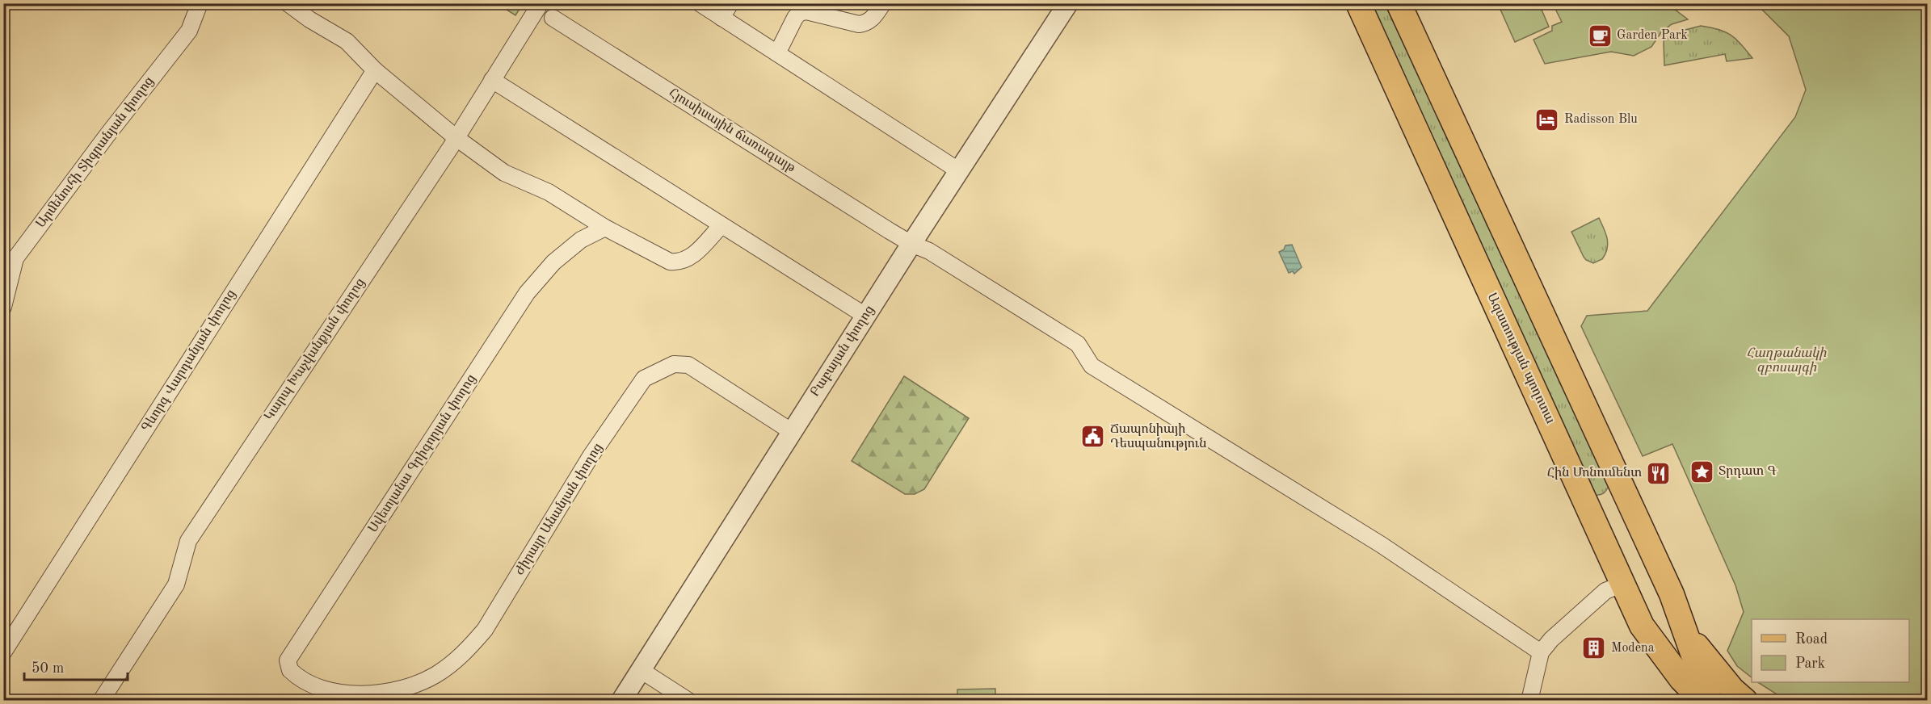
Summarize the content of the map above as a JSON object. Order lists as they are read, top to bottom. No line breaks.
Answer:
{"streets":{"main road":["Ազատության պողոտա"],"street":["Հյուսիսային ճառագայթ","Արմենուհի Տիգրանյան փողոց","Կարպ Խաչվանքյան փողոց","Բաբայան փողոց","Գևորգ Վարդանյան փողոց","Սվետլանա Գրիգորյան փողոց","Ժիրայր Անանյան փողոց"]},"crossings":[["Հյուսիսային ճառագայթ","Բաբայան փողոց"],["Բաբայան փողոց","Ժիրայր Անանյան փողոց"],["Սվետլանա Գրիգորյան փողոց","Ժիրայր Անանյան փողոց"]],"parks":["Հաղթանակի զբոսայգի"],"places":{"cafe":["Garden Park"],"hotel":["Radisson Blu"],"public building":["Ճապոնիայի Դեսպանություն"],"place":["Տրդատ Գ"],"restaurant":["Հին Մոնումենտ"],"building":["Modena"]},"legend":["Road","Park"],"scale_bar":"50 m"}
